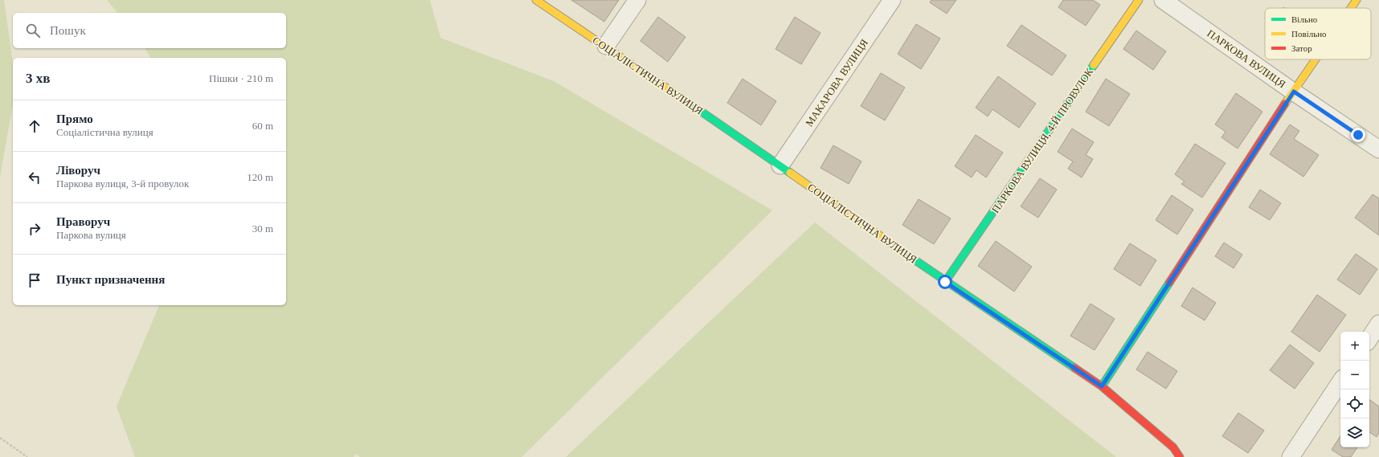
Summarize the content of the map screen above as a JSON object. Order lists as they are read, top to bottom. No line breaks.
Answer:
{"streets":{"street":["ПАРКОВА ВУЛИЦЯ","СОЦІАЛІСТИЧНА ВУЛИЦЯ","МАКАРОВА ВУЛИЦЯ","ПАРКОВА ВУЛИЦЯ, 4-Й ПРОВУЛОК"]},"crossings":[["СОЦІАЛІСТИЧНА ВУЛИЦЯ","МАКАРОВА ВУЛИЦЯ"],["СОЦІАЛІСТИЧНА ВУЛИЦЯ","ПАРКОВА ВУЛИЦЯ, 4-Й ПРОВУЛОК"]],"legend":["Вільно","Повільно","Затор"],"page":{"search":"Пошук","heading":["3 хв","Пішки · 210 m"],"list":[["Прямо","Соціалістична вулиця","60 m"],["Ліворуч","Паркова вулиця, 3-й провулок","120 m"],["Праворуч","Паркова вулиця","30 m"],"Пункт призначення"],"map_buttons":["+","−"]}}
